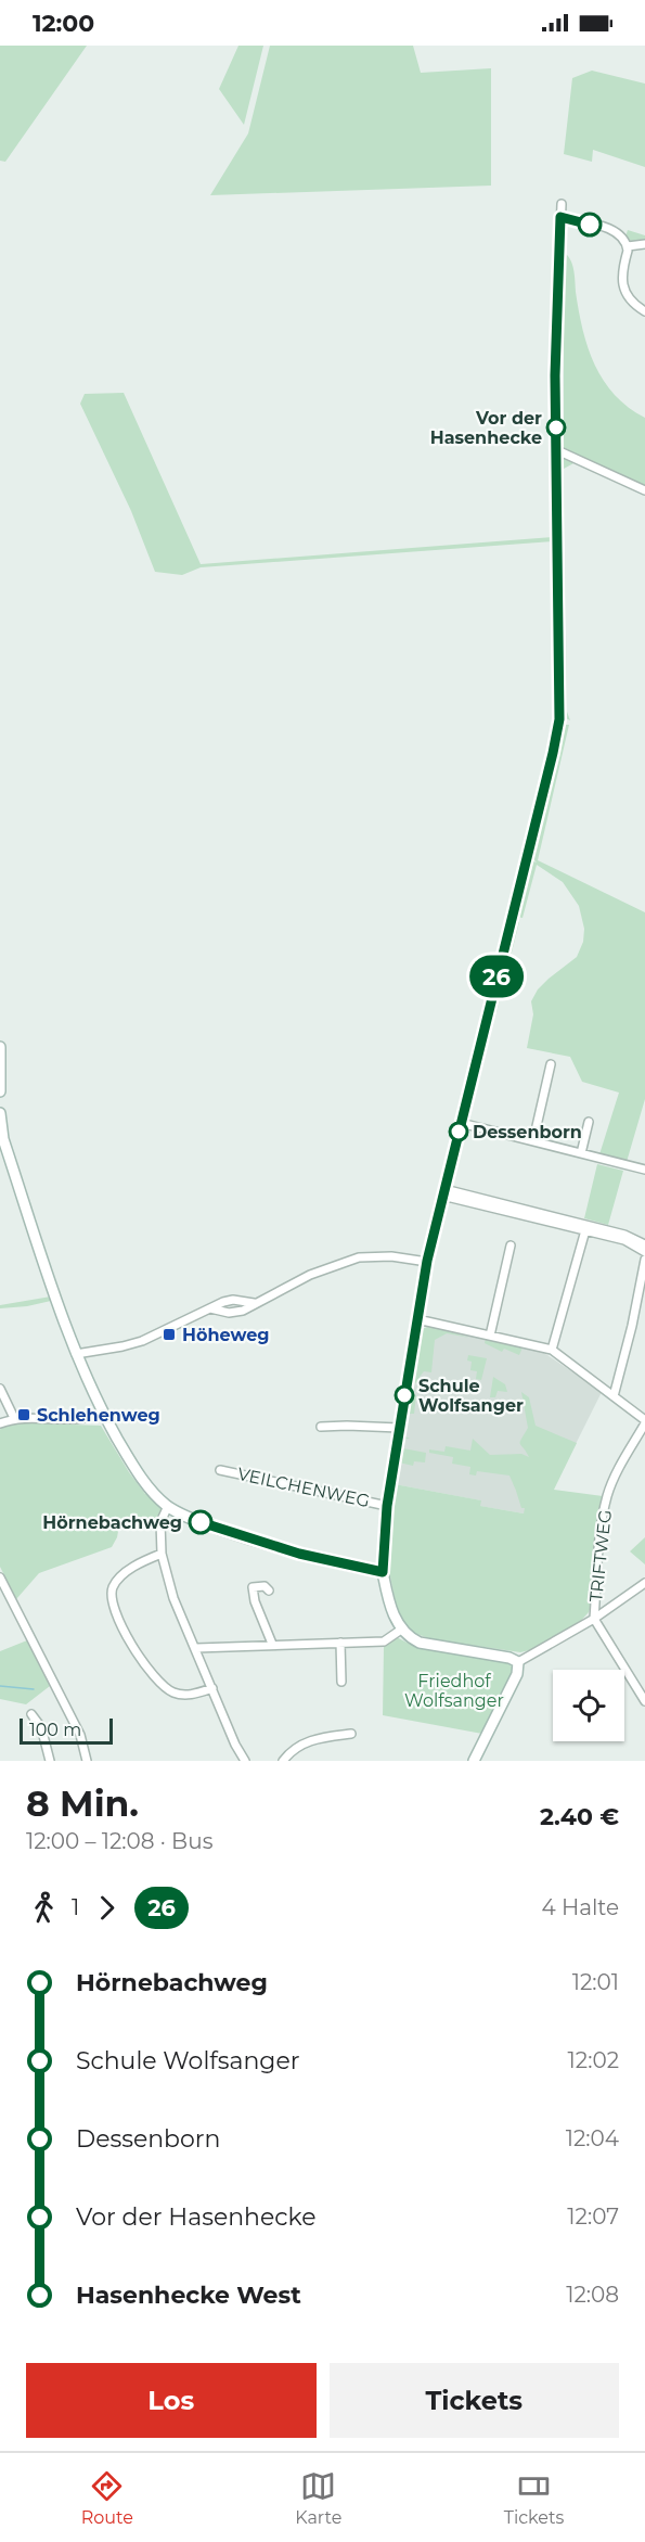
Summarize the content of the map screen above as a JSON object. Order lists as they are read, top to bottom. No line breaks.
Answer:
{"streets":{"street":["VEILCHENWEG","TRIFTWEG"]},"parks":["Friedhof Wolfsanger"],"places":{"other":["Vor der Hasenhecke","Dessenborn","Schule Wolfsanger","Hörnebachweg"],"transit":["Höheweg","Schlehenweg"]},"lines":["bus line 26"],"scale_bar":"100 m","page":{"status":"12:00","on_map":"26","scale":"100 m","heading":["8 Min.","12:00 – 12:08 · Bus","2.40 €"],"legs":["1","26","4 Halte"],"list":[{"name":"Hörnebachweg","value":"12:01"},{"name":"Schule Wolfsanger","value":"12:02"},{"name":"Dessenborn","value":"12:04"},{"name":"Vor der Hasenhecke","value":"12:07"},{"name":"Hasenhecke West","value":"12:08"}],"buttons":["Los","Tickets"],"tabs":["Route","Karte","Tickets"]}}
